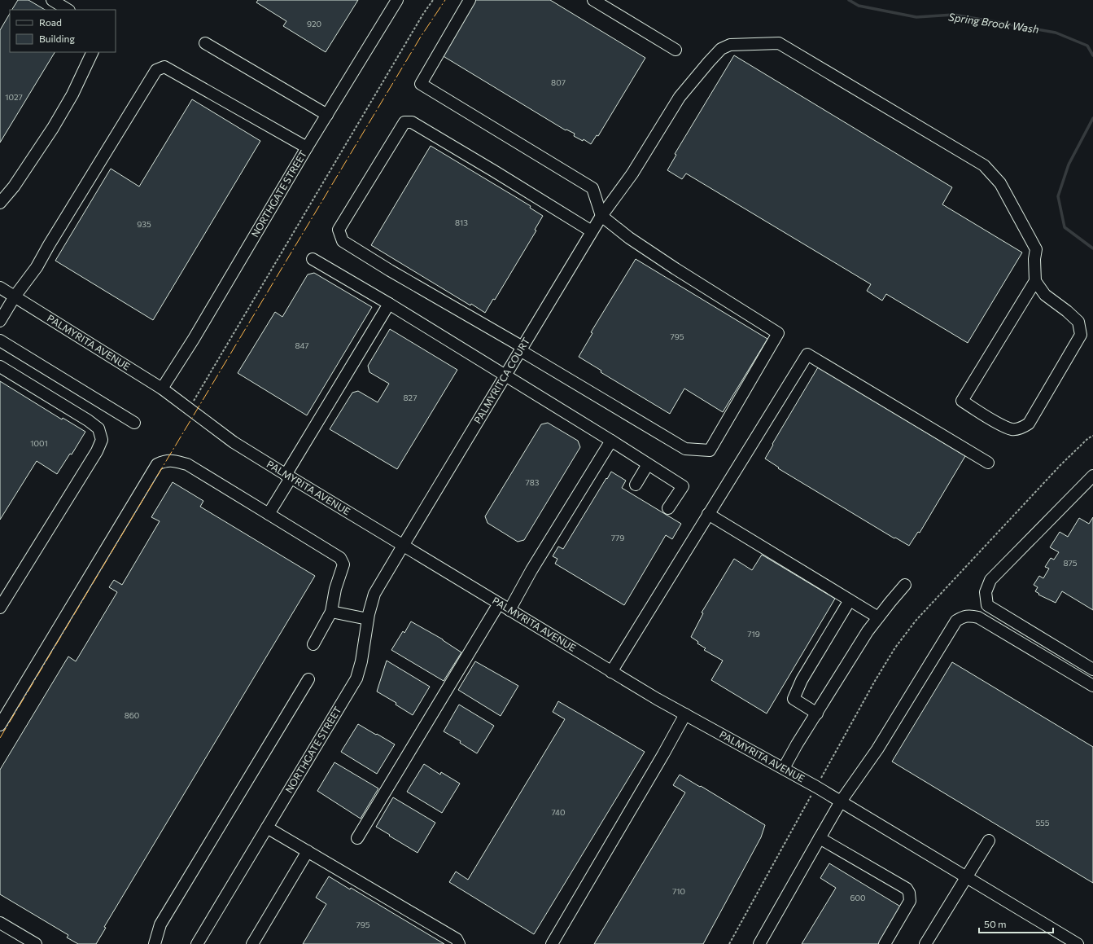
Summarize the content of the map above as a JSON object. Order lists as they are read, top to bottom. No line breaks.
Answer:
{"streets":{"street":["NORTHGATE STREET","PALMYRITA AVENUE","PALMYRITCA COURT"]},"crossings":[["NORTHGATE STREET","PALMYRITA AVENUE"],["NORTHGATE STREET","PALMYRITCA COURT"],["PALMYRITA AVENUE","PALMYRITCA COURT"]],"water":["Spring Brook Wash"],"house_numbers":["920","807","1027","813","935","795","847","827","1001","783","779","875","719","860","740","555","710","600","795"],"legend":["Road","Building"],"scale_bar":"50 m"}
